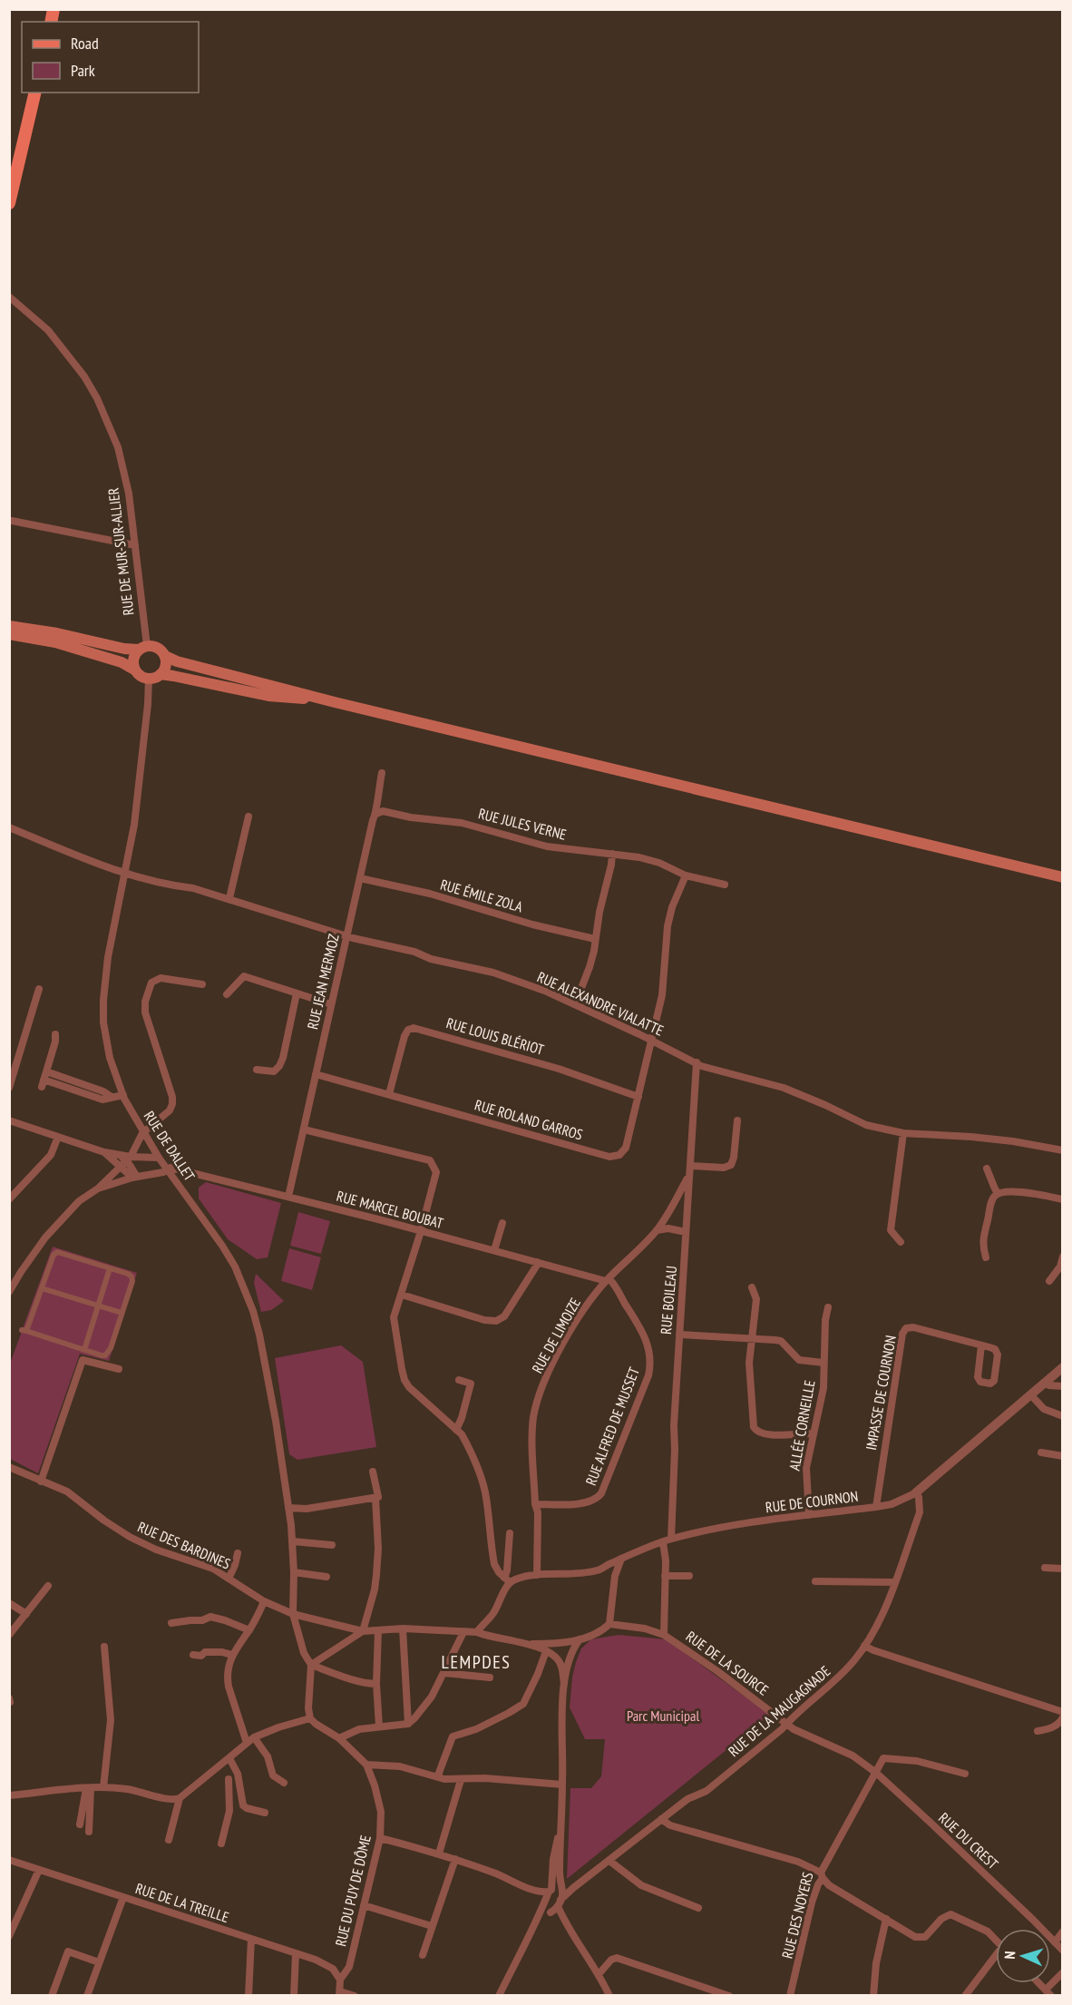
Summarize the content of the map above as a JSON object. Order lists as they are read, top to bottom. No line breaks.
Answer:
{"streets":{"street":["RUE DE MUR-SUR-ALLIER","RUE JULES VERNE","RUE ÉMILE ZOLA","RUE JEAN MERMOZ","RUE ALEXANDRE VIALATTE","RUE LOUIS BLÉRIOT","RUE ROLAND GARROS","RUE DE DALLET","RUE MARCEL BOUBAT","RUE BOILEAU","RUE DE LIMOIZE","IMPASSE DE COURNON","ALLÉE CORNEILLE","RUE ALFRED DE MUSSET","RUE DE COURNON","RUE DES BARDINES","RUE DE LA SOURCE","RUE DE LA MAUGAGNADE","RUE DU CREST","RUE DU PUY DE DÔME","RUE DE LA TREILLE","RUE DES NOYERS"]},"crossings":[["RUE DE MUR-SUR-ALLIER","RUE DE DALLET"],["RUE JULES VERNE","RUE JEAN MERMOZ"],["RUE JULES VERNE","RUE ROLAND GARROS"],["RUE ÉMILE ZOLA","RUE JEAN MERMOZ"],["RUE JEAN MERMOZ","RUE ALEXANDRE VIALATTE"],["RUE JEAN MERMOZ","RUE ROLAND GARROS"],["RUE JEAN MERMOZ","RUE MARCEL BOUBAT"],["RUE ALEXANDRE VIALATTE","RUE ROLAND GARROS"],["RUE ALEXANDRE VIALATTE","RUE DE DALLET"],["RUE ALEXANDRE VIALATTE","RUE BOILEAU"],["RUE LOUIS BLÉRIOT","RUE ROLAND GARROS"],["RUE DE DALLET","RUE MARCEL BOUBAT"],["RUE DE DALLET","RUE DES BARDINES"],["RUE MARCEL BOUBAT","RUE DE LIMOIZE"],["RUE MARCEL BOUBAT","RUE ALFRED DE MUSSET"],["RUE BOILEAU","RUE DE LIMOIZE"],["RUE BOILEAU","RUE DE COURNON"],["RUE BOILEAU","RUE DE LA SOURCE"],["RUE DE LIMOIZE","RUE ALFRED DE MUSSET"],["RUE DE LIMOIZE","RUE DE COURNON"],["IMPASSE DE COURNON","RUE DE COURNON"],["ALLÉE CORNEILLE","RUE DE COURNON"],["RUE DE COURNON","RUE DE LA MAUGAGNADE"],["RUE DE LA SOURCE","RUE DE LA MAUGAGNADE"],["RUE DE LA SOURCE","RUE DU CREST"],["RUE DE LA MAUGAGNADE","RUE DU PUY DE DÔME"],["RUE DU CREST","RUE DES NOYERS"],["RUE DU PUY DE DÔME","RUE DE LA TREILLE"]],"districts":["LEMPDES"],"parks":["Parc Municipal"],"legend":["Road","Park"],"north":"left"}
